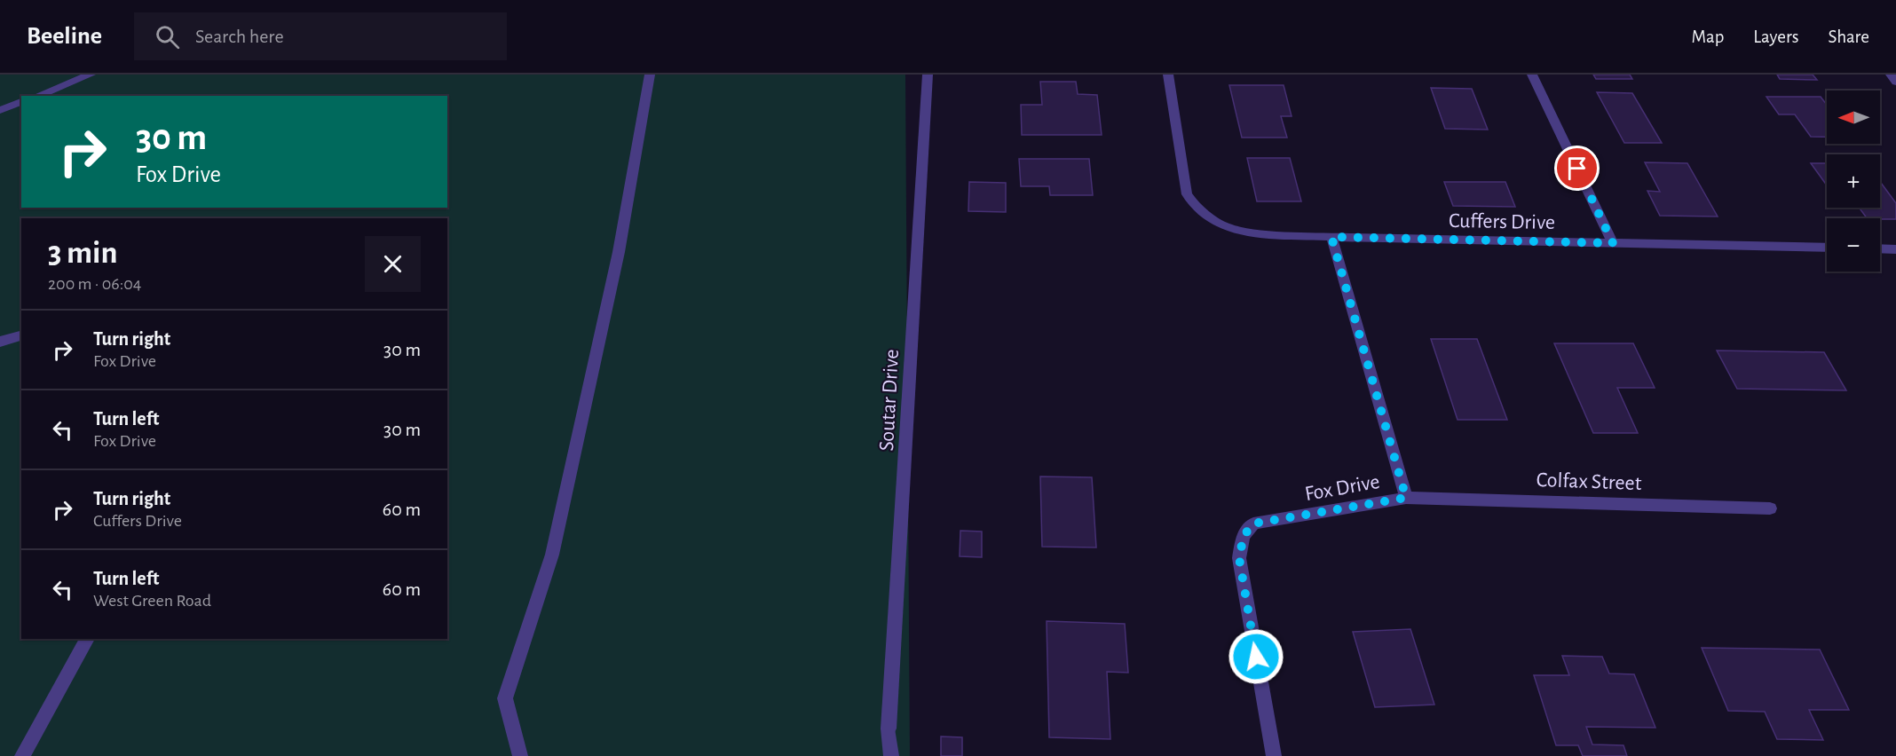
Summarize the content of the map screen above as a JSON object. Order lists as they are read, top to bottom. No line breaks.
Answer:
{"streets":{"street":["Cuffers Drive","Soutar Drive","Colfax Street","Fox Drive"]},"crossings":[["Cuffers Drive","Fox Drive"],["Colfax Street","Fox Drive"]],"north":"left","page":{"header":"Beeline","search":"Search here","nav":["Map","Layers","Share"],"map_buttons":["+","−"],"turn":["30 m","Fox Drive"],"heading":["3 min","200 m · 06:04"],"list":[{"name":"Turn right","note":"Fox Drive","value":"30 m"},{"name":"Turn left","note":"Fox Drive","value":"30 m"},{"name":"Turn right","note":"Cuffers Drive","value":"60 m"},{"name":"Turn left","note":"West Green Road","value":"60 m"}]}}
